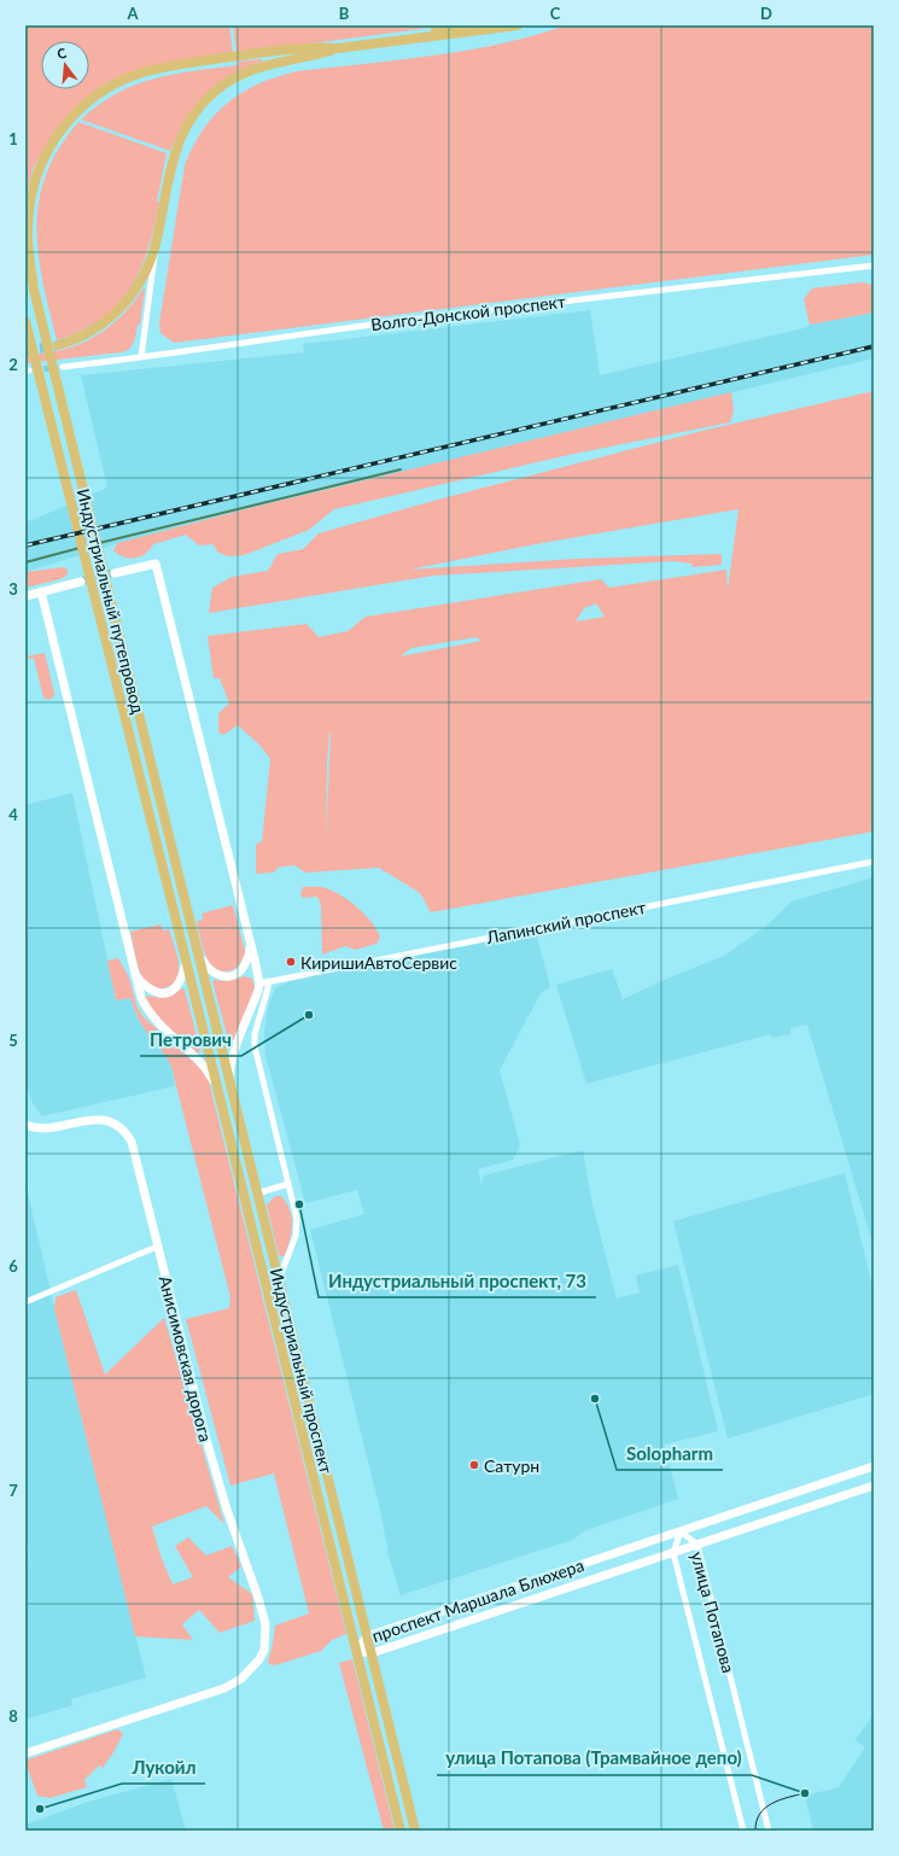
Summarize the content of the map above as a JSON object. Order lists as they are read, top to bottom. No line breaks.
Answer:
{"streets":{"main road":["Индустриальный путепровод","Индустриальный проспект"],"street":["Волго-Донской проспект","Лапинский проспект","Анисимовская дорога","проспект Маршала Блюхера","улица Потапова"]},"crossings":[["Индустриальный путепровод","Индустриальный проспект"],["Индустриальный проспект","проспект Маршала Блюхера"],["проспект Маршала Блюхера","улица Потапова"]],"places":["КиришиАвтоСервис","Петрович","Индустриальный проспект, 73","Solopharm","Сатурн","улица Потапова (Трамвайное депо)","Лукойл"],"north":"top","grid":{"columns":["A","B","C","D"],"rows":["1","2","3","4","5","6","7","8"]}}
